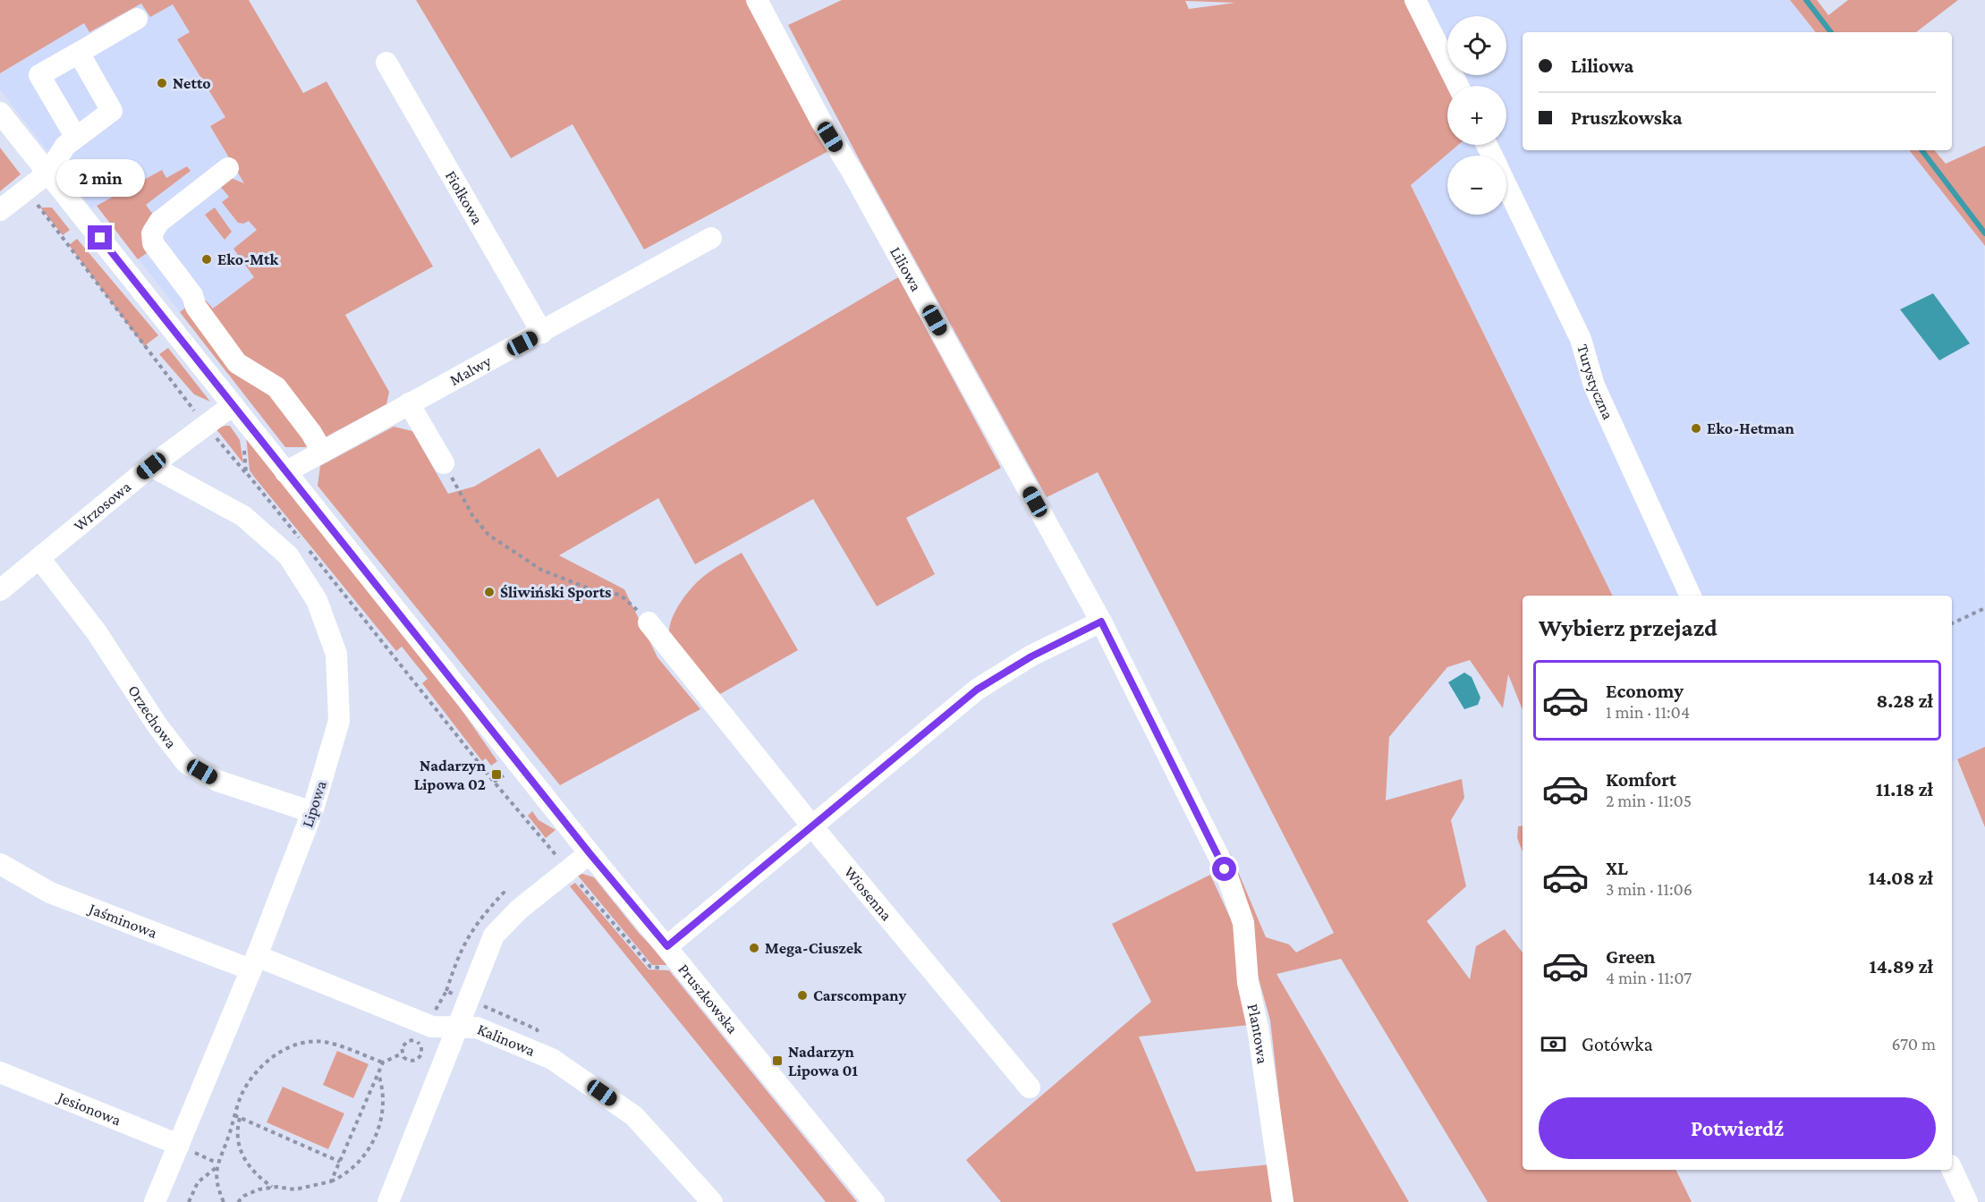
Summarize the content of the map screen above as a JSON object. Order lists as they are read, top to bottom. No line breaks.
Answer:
{"streets":{"street":["Fiołkowa","Liliowa","Malwy","Turystyczna","Wrzosowa","Orzechowa","Lipowa","Wiosenna","Jaśminowa","Pruszkowska","Plantowa","Kalinowa","Jesionowa"]},"crossings":[["Fiołkowa","Malwy"],["Liliowa","Plantowa"],["Malwy","Pruszkowska"],["Wrzosowa","Orzechowa"],["Wrzosowa","Lipowa"],["Wrzosowa","Pruszkowska"],["Orzechowa","Lipowa"],["Lipowa","Jaśminowa"],["Lipowa","Kalinowa"],["Lipowa","Jesionowa"],["Jaśminowa","Kalinowa"]],"places":{"other":["Netto","Eko-Mtk","Eko-Hetman","Śliwiński Sports","Mega-Ciuszek","Carscompany"],"transit":["Nadarzyn Lipowa 02","Nadarzyn Lipowa 01"]},"page":{"map_buttons":["+","−"],"banner":["Liliowa","Pruszkowska"],"bubble":"2 min","heading":"Wybierz przejazd","list":[{"name":"Economy","note":"1 min · 11:04","value":"8.28 zł"},{"name":"Komfort","note":"2 min · 11:05","value":"11.18 zł"},{"name":"XL","note":"3 min · 11:06","value":"14.08 zł"},{"name":"Green","note":"4 min · 11:07","value":"14.89 zł"}],"pay":["Gotówka","670 m"],"buttons":"Potwierdź"}}
